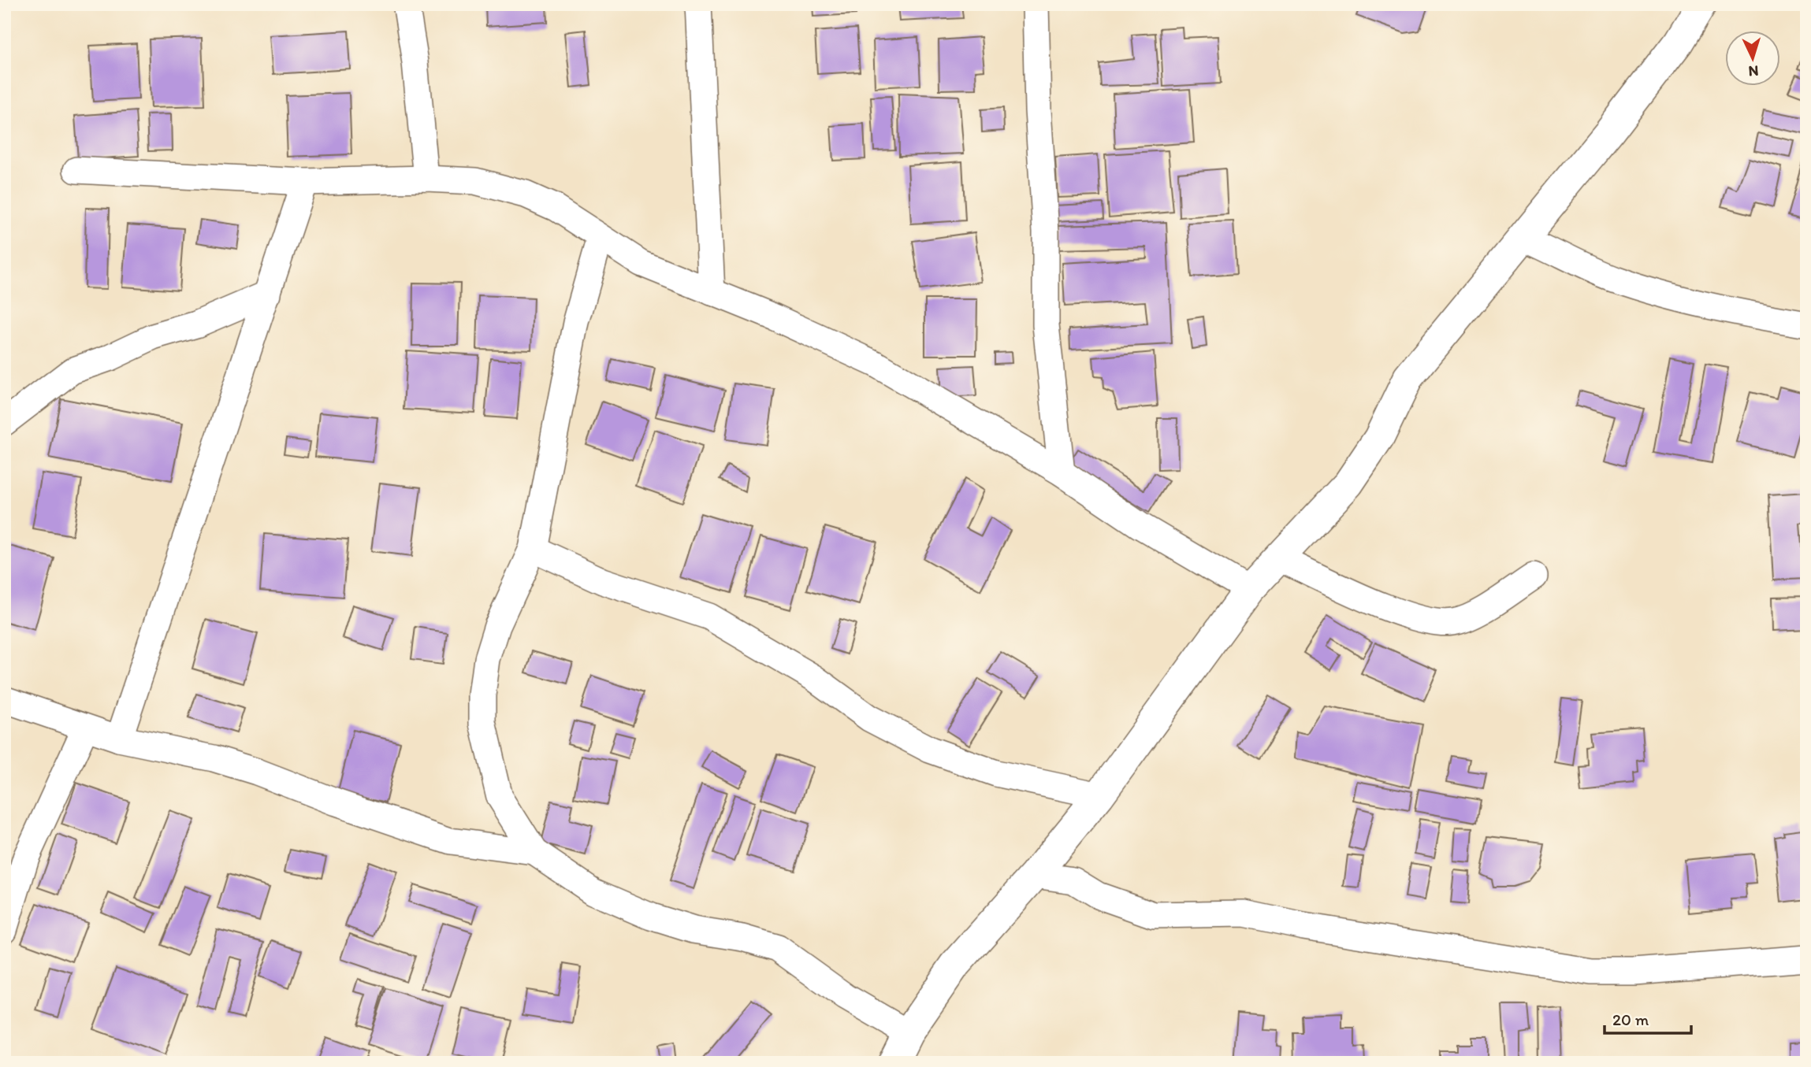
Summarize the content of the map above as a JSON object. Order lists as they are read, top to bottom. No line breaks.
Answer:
{"scale_bar":"20 m","north":"bottom"}
